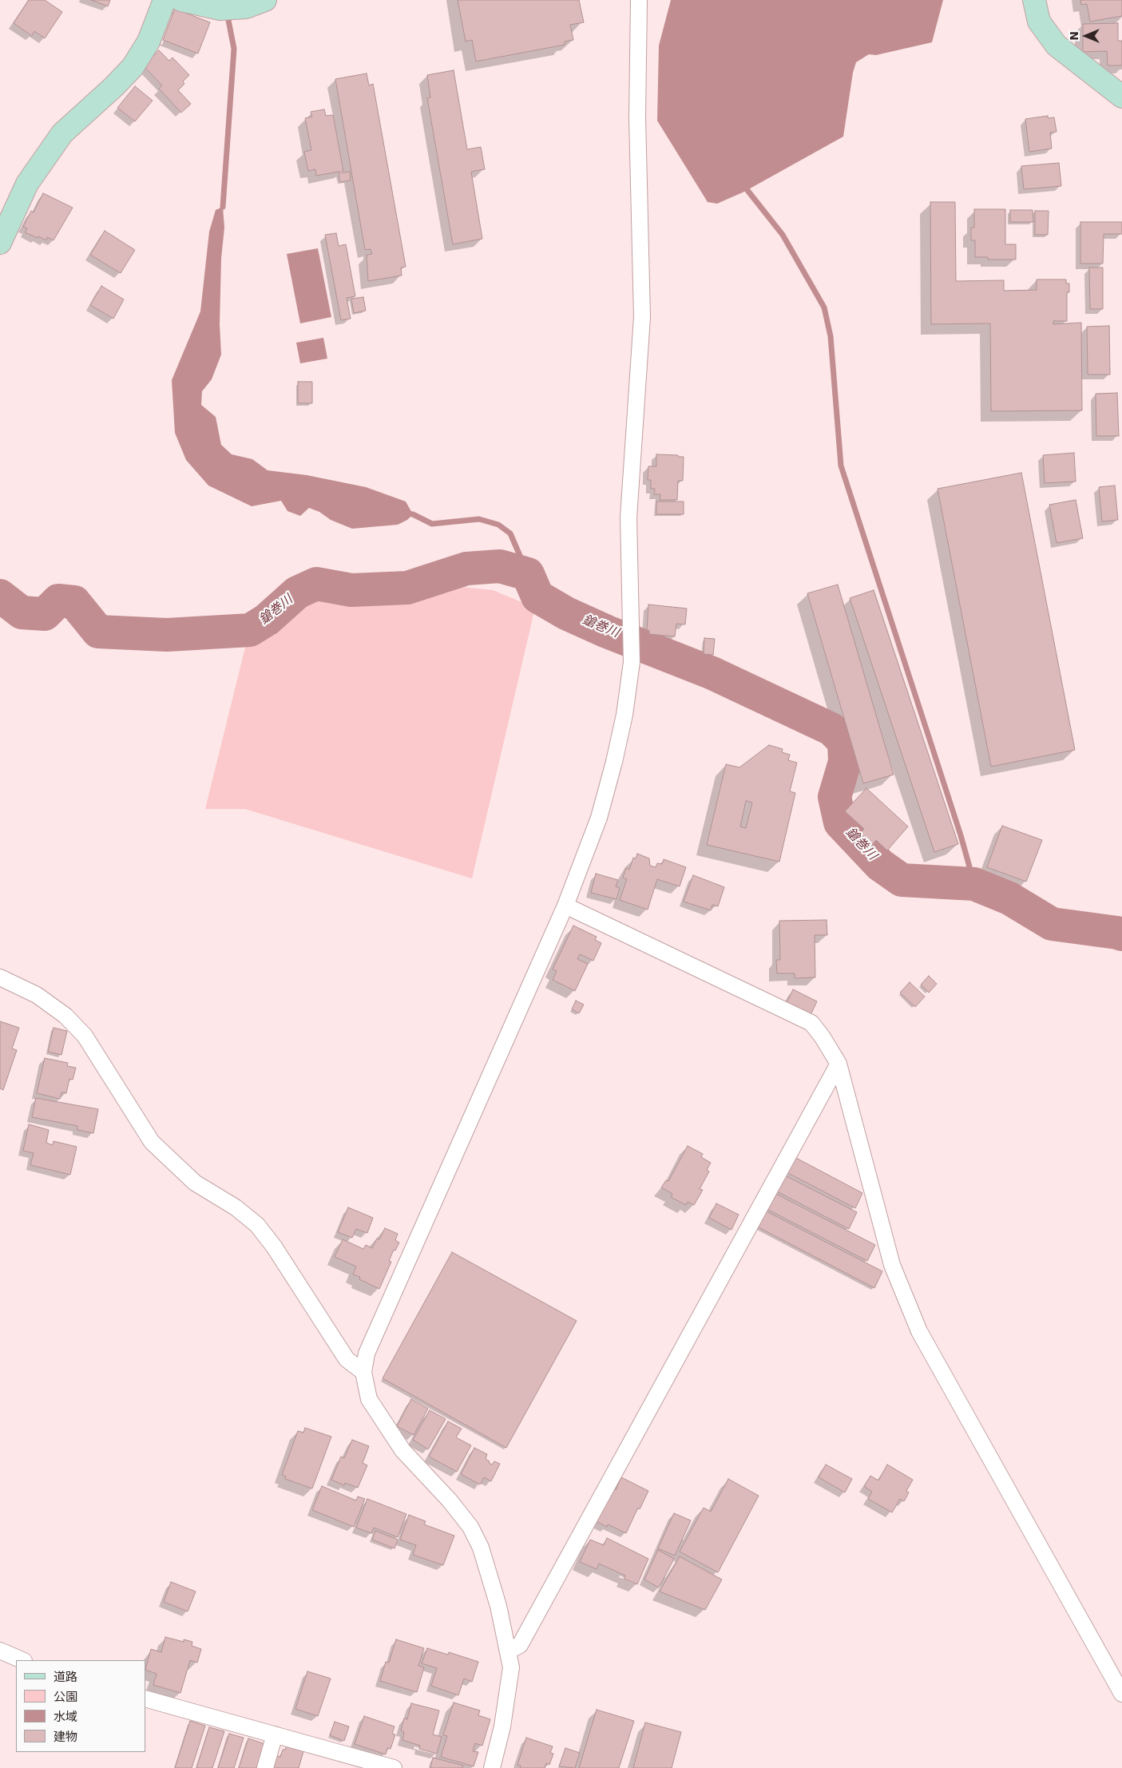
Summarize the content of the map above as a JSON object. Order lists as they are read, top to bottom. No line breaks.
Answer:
{"water":["鎗巻川"],"legend":["道路","公園","水域","建物"],"north":"left"}
